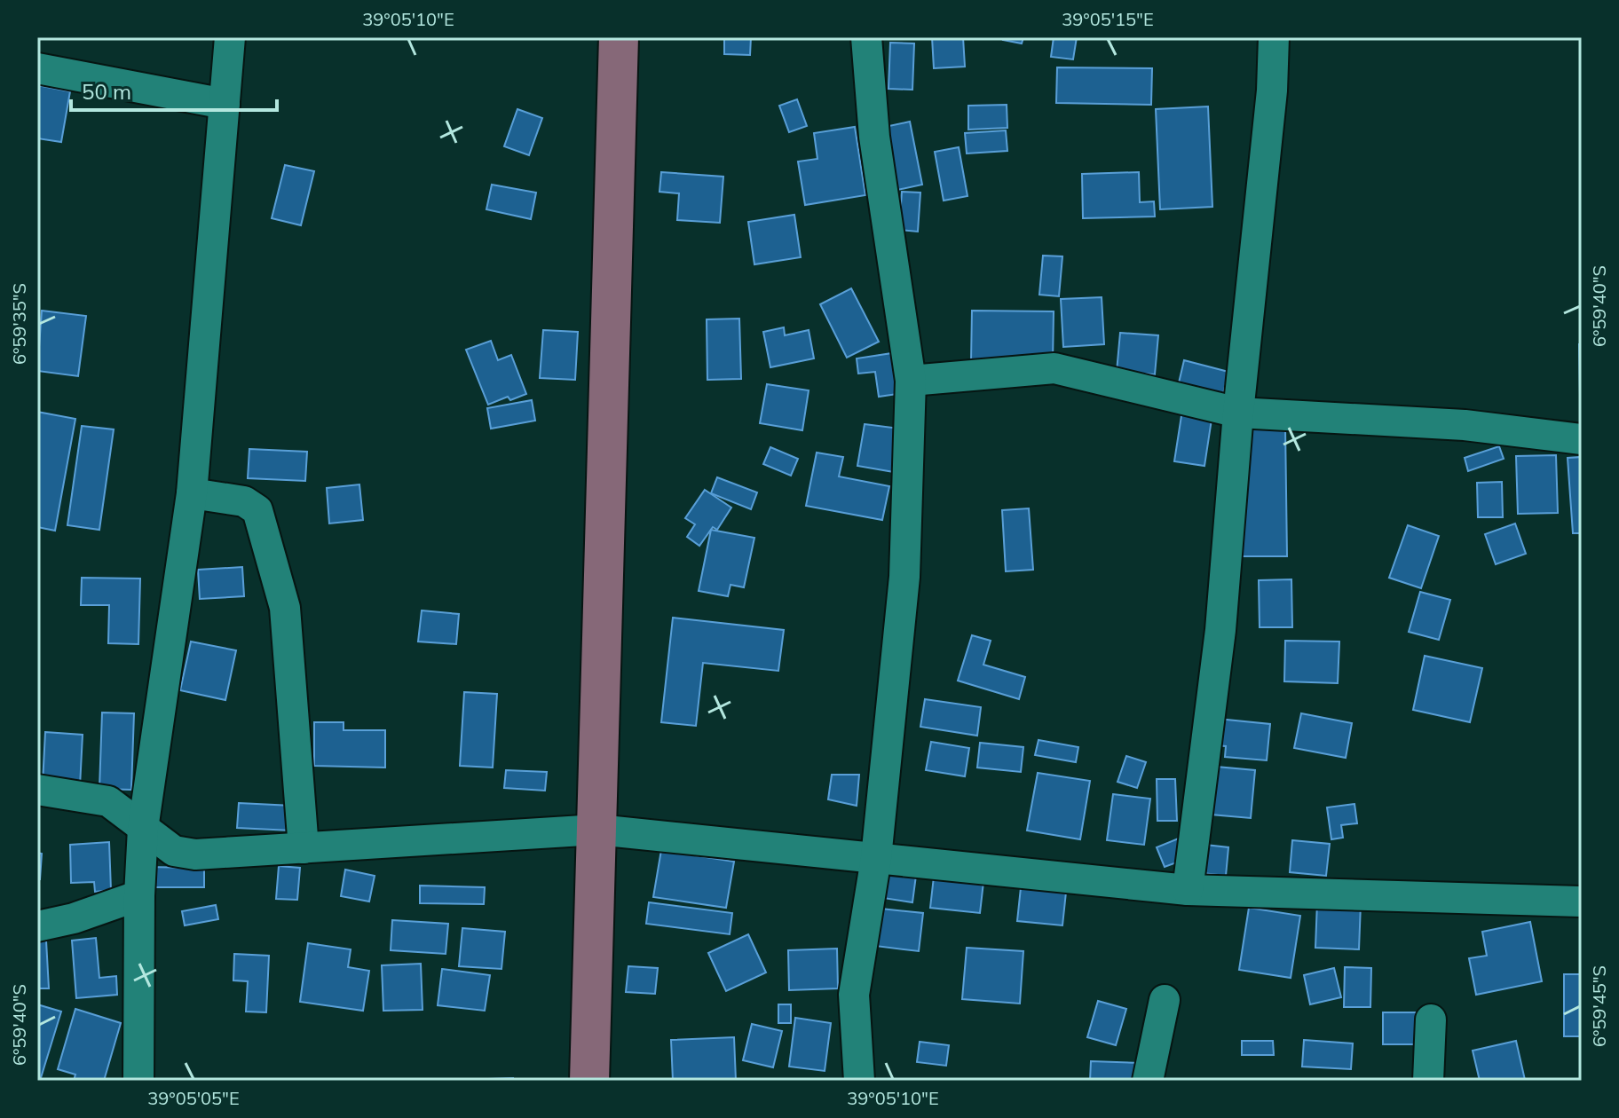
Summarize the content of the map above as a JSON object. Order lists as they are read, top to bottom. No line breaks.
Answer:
{"scale_bar":"50 m","coordinates":["39°05'10\"E","39°05'15\"E","6°59'40\"S","6°59'35\"S","6°59'45\"S","39°05'05\"E"]}
